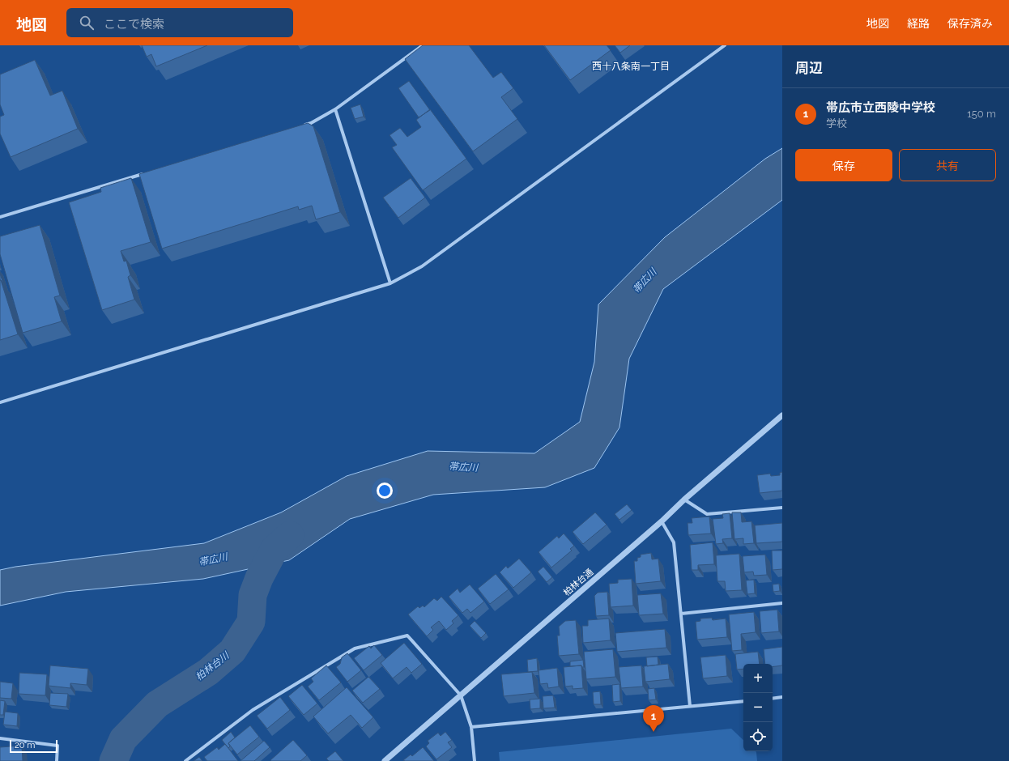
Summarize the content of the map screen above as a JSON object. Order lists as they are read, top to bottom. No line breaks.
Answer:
{"streets":{"street":["柏林台通"]},"districts":["西十八条南一丁目"],"water":["帯広川","柏林台川"],"scale_bar":"20 m","page":{"header":"地図","search":"ここで検索","nav":["地図","経路","保存済み"],"heading":"周辺","list":[{"mark":"1","name":"帯広市立西陵中学校","note":"学校","value":"150 m"}],"buttons":["保存","共有"],"map_buttons":["+","−"],"pins":"1","scale":"20 m"}}
